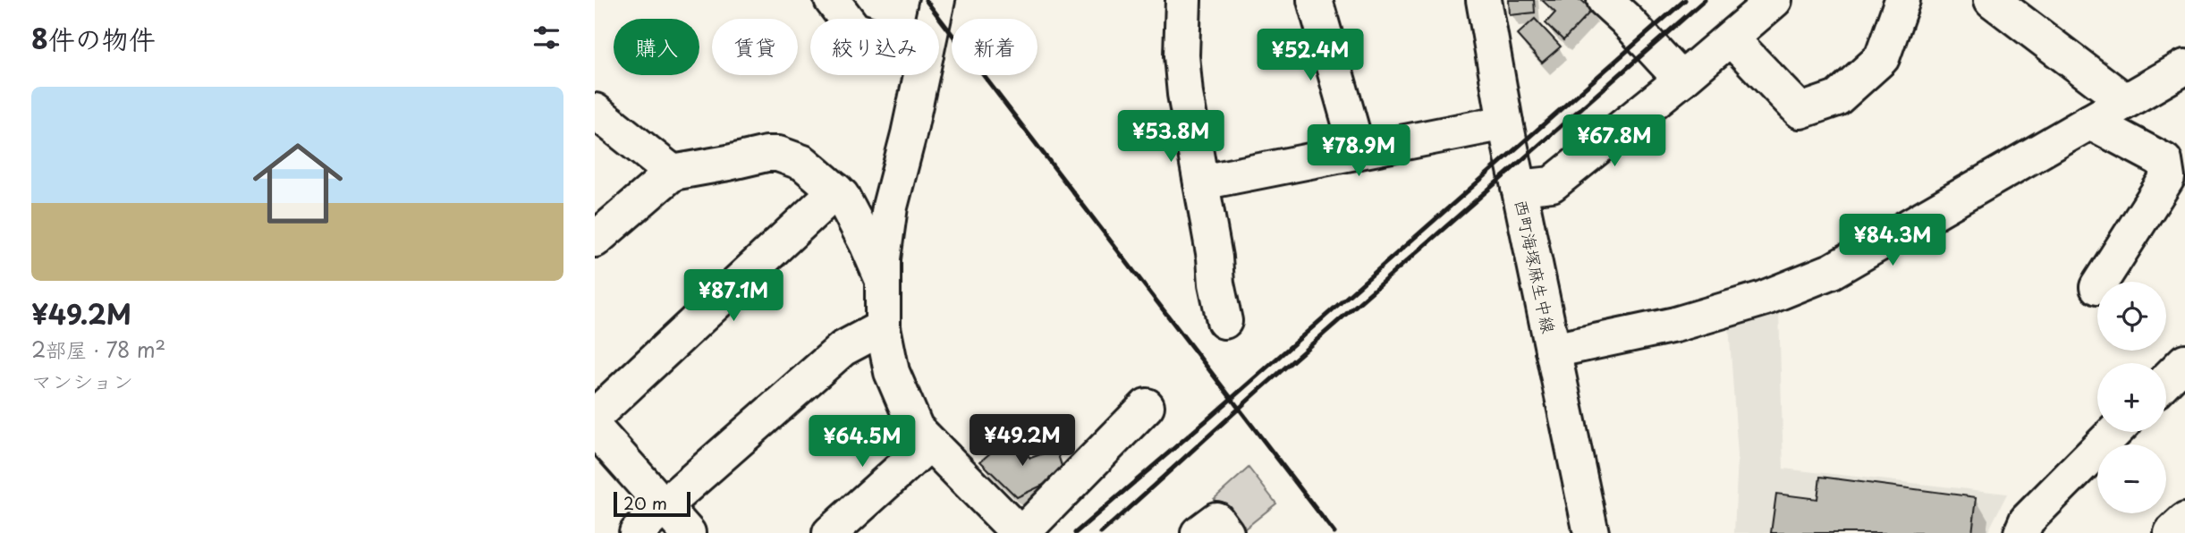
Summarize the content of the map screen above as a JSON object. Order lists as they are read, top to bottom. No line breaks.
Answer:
{"streets":{"street":["西町海塚麻生中線"]},"scale_bar":"20 m","page":{"heading":"8件の物件","chip":["購入","賃貸","絞り込み","新着"],"price":["¥52.4M","¥53.8M","¥67.8M","¥78.9M","¥84.3M","¥87.1M","¥49.2M","¥64.5M"],"list":[{"name":"¥49.2M","note":"2部屋 · 78 m² · マンション"}],"map_buttons":["+","−"],"scale":"20 m"}}
